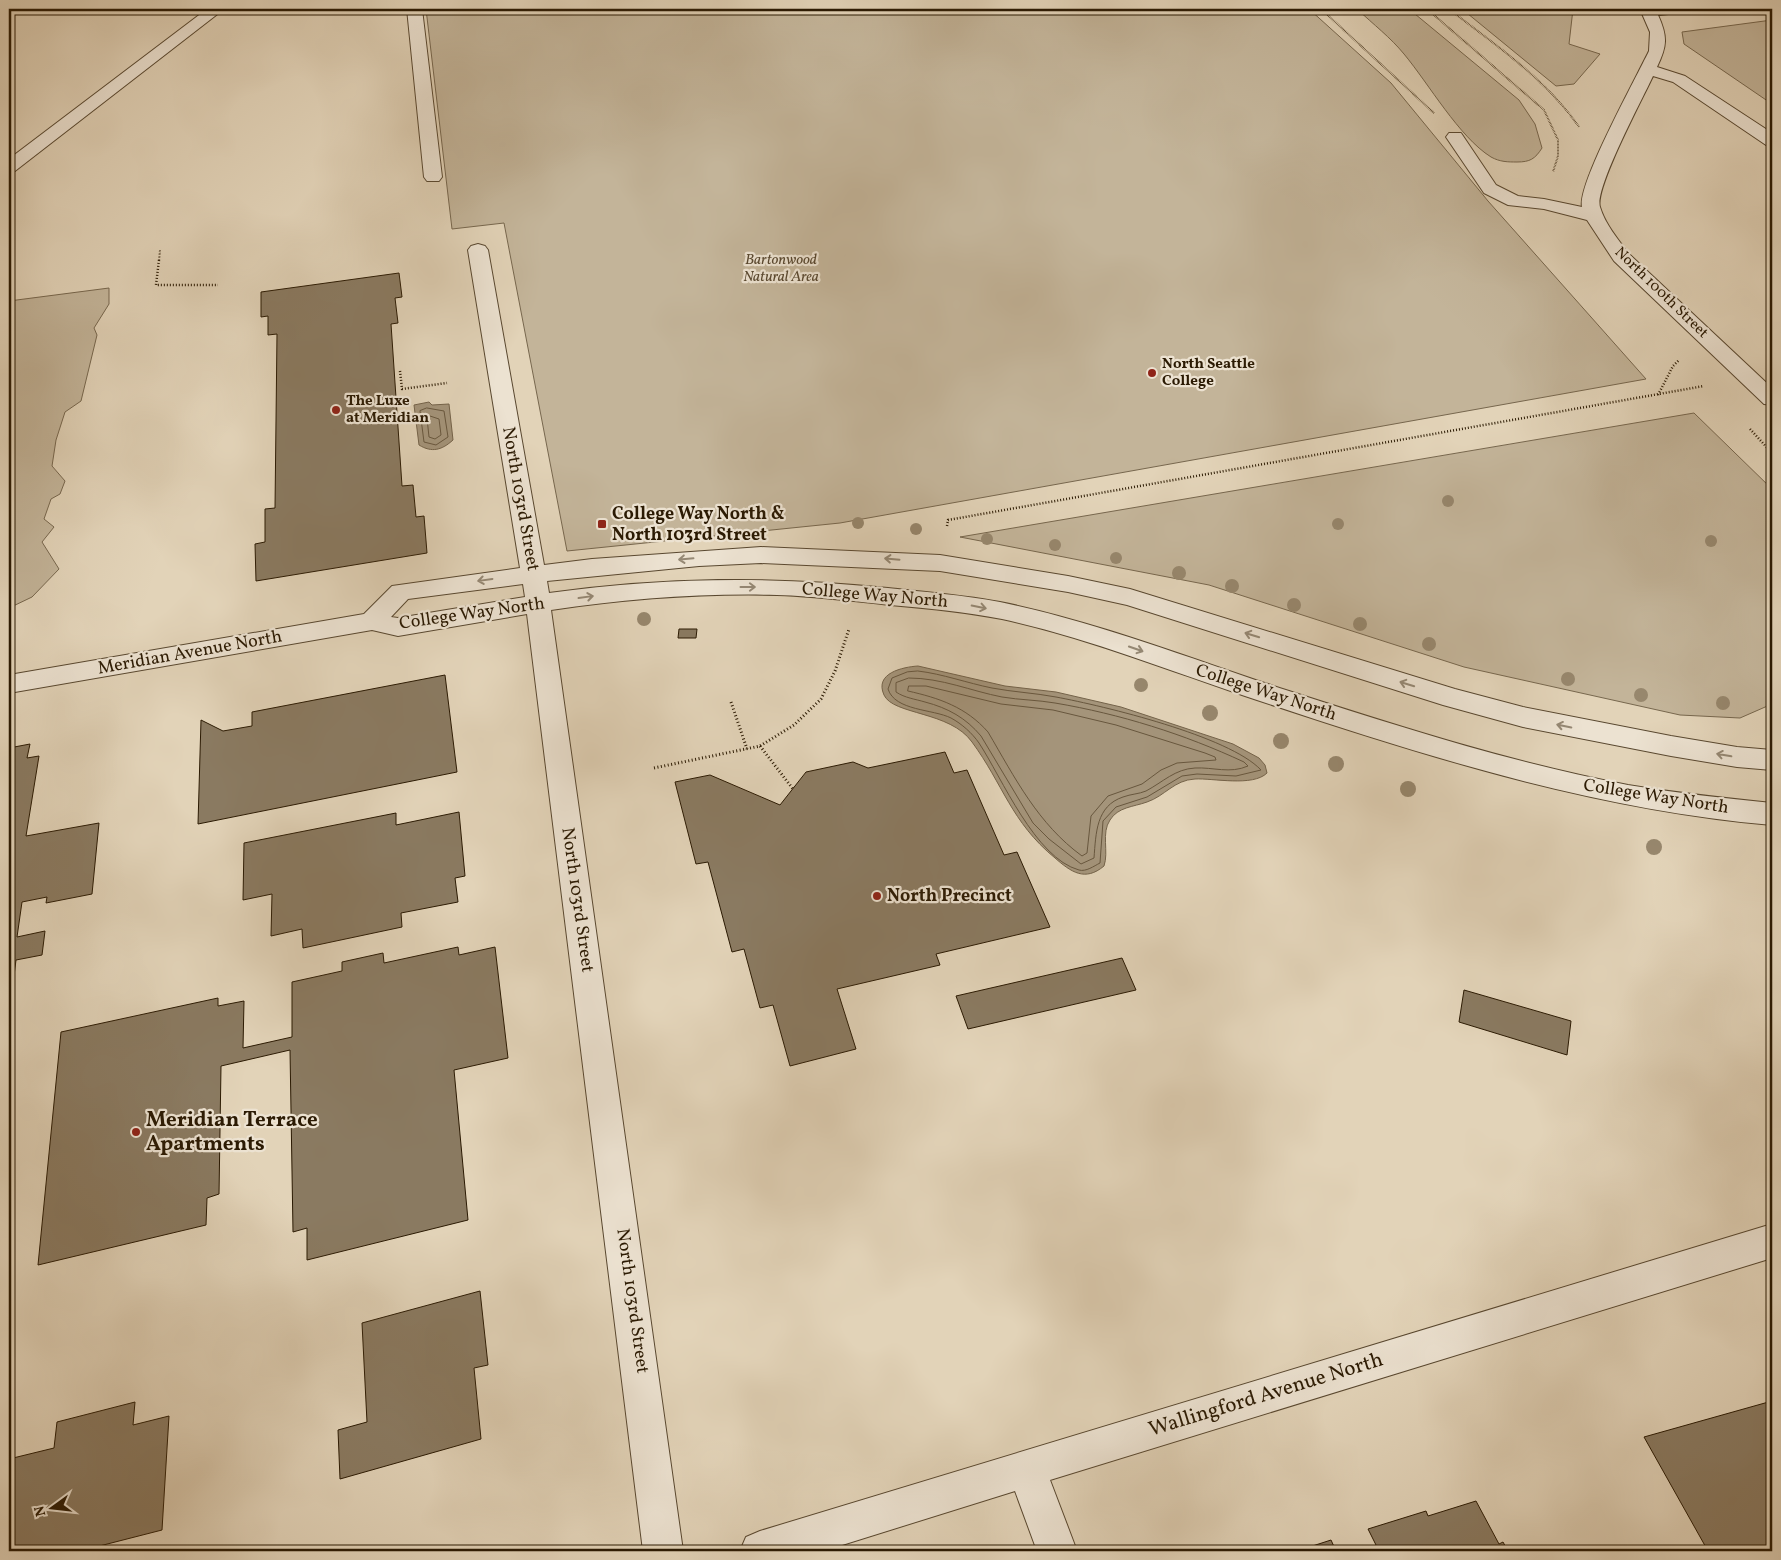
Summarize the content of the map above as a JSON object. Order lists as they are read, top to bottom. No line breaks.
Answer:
{"streets":{"street":["North 100th Street","North 103rd Street","College Way North","Meridian Avenue North","Wallingford Avenue North"]},"crossings":[["North 103rd Street","College Way North"],["College Way North","Meridian Avenue North"]],"parks":["Bartonwood Natural Area"],"places":{"other":["North Seattle College","The Luxe at Meridian","North Precinct","Meridian Terrace Apartments"],"transit":["College Way North & North 103rd Street"]},"north":"left"}
